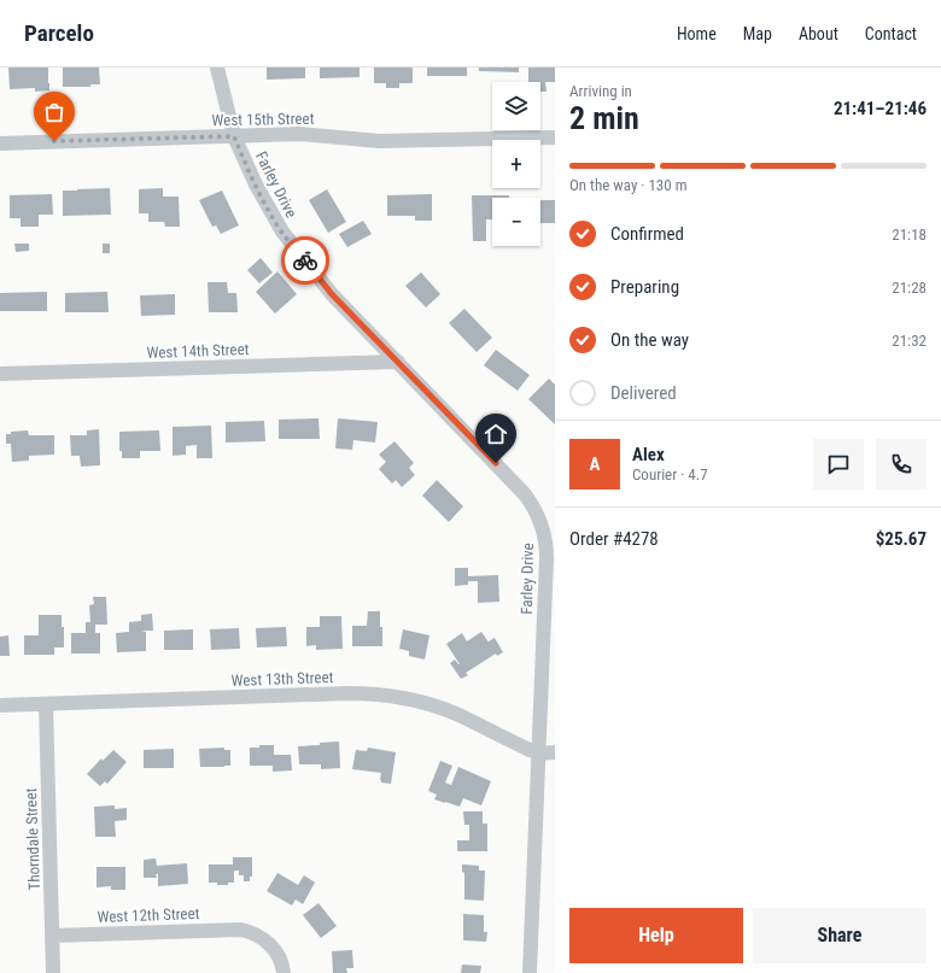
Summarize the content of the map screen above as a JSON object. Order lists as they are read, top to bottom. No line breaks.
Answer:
{"streets":{"street":["West 15th Street","Farley Drive","West 14th Street","West 13th Street","Thorndale Street","West 12th Street"]},"crossings":[["West 15th Street","Farley Drive"],["Farley Drive","West 14th Street"],["Farley Drive","West 13th Street"],["West 13th Street","Thorndale Street"],["Thorndale Street","West 12th Street"]],"page":{"header":"Parcelo","nav":["Home","Map","About","Contact"],"heading":["2 min","Arriving in","21:41–21:46"],"panel":["Alex","Courier · 4.7","Order #4278","$25.67"],"map_buttons":["+","−"],"bar":"On the way · 130 m","list":[["Confirmed","21:18"],["Preparing","21:28"],["On the way","21:32"],"Delivered"],"round":"A","buttons":["Help","Share"]}}
